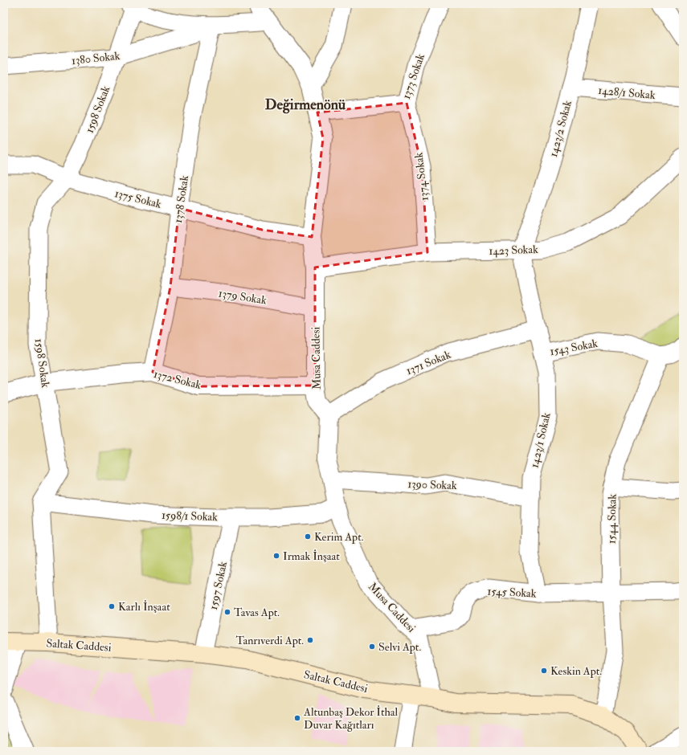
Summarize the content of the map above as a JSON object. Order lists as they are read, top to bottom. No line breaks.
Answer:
{"streets":{"main road":["Saltak Caddesi"],"street":["1380 Sokak","1373 Sokak","1428/1 Sokak","1598 Sokak","1423/2 Sokak","1374 Sokak","1375 Sokak","1378 Sokak","1423 Sokak","1379 Sokak","1543 Sokak","Musa Caddesi","1371 Sokak","1372 Sokak","1423/1 Sokak","1390 Sokak","1598/1 Sokak","1544 Sokak","1597 Sokak","1545 Sokak"]},"crossings":[["1380 Sokak","1598 Sokak"],["1380 Sokak","1378 Sokak"],["1380 Sokak","Musa Caddesi"],["1373 Sokak","1374 Sokak"],["1373 Sokak","Musa Caddesi"],["1428/1 Sokak","1423/2 Sokak"],["1598 Sokak","1375 Sokak"],["1598 Sokak","1372 Sokak"],["1598 Sokak","1598/1 Sokak"],["1423/2 Sokak","1423 Sokak"],["1423/2 Sokak","1423/1 Sokak"],["1374 Sokak","1423 Sokak"],["1375 Sokak","1378 Sokak"],["1375 Sokak","Musa Caddesi"],["1378 Sokak","1379 Sokak"],["1378 Sokak","1372 Sokak"],["1423 Sokak","Musa Caddesi"],["1423 Sokak","1423/1 Sokak"],["1379 Sokak","Musa Caddesi"],["1543 Sokak","1423/1 Sokak"],["1543 Sokak","1544 Sokak"],["Musa Caddesi","1371 Sokak"],["Musa Caddesi","1372 Sokak"],["Musa Caddesi","1390 Sokak"],["Musa Caddesi","1598/1 Sokak"],["Musa Caddesi","1545 Sokak"],["Musa Caddesi","Saltak Caddesi"],["1371 Sokak","1423/1 Sokak"],["1423/1 Sokak","1390 Sokak"],["1423/1 Sokak","1545 Sokak"],["1598/1 Sokak","1597 Sokak"],["1544 Sokak","1545 Sokak"],["1544 Sokak","Saltak Caddesi"],["1597 Sokak","Saltak Caddesi"]],"districts":["Değirmenönü"],"places":["Kerim Apt.","Irmak İnşaat","Karlı İnşaat","Tavas Apt.","Tanrıverdi Apt.","Selvi Apt.","Keskin Apt.","Altunbaş Dekor İthal Duvar Kağıtları"]}
